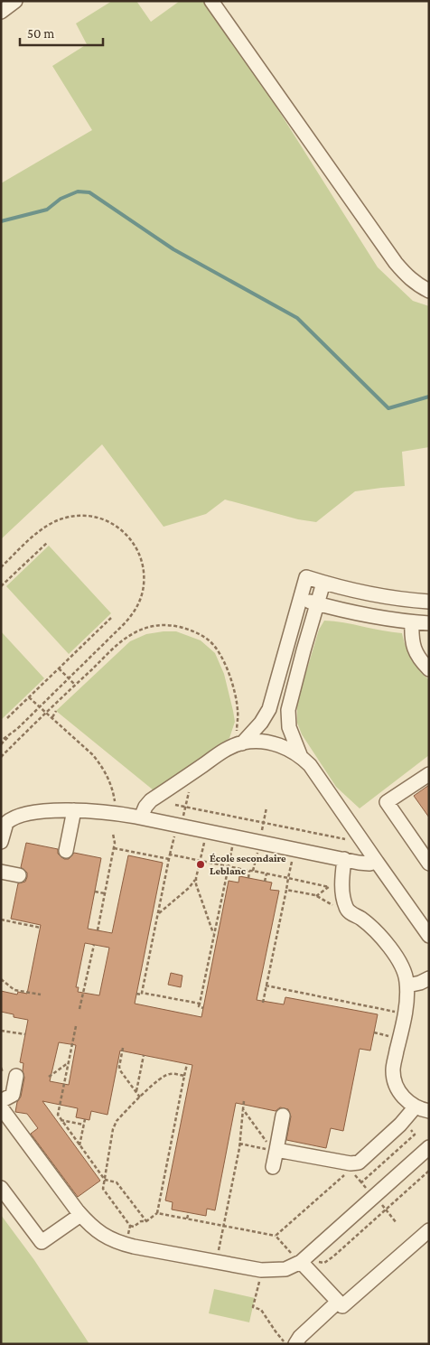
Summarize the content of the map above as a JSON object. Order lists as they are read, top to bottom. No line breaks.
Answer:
{"places":["École secondaire Leblanc"],"scale_bar":"50 m"}
